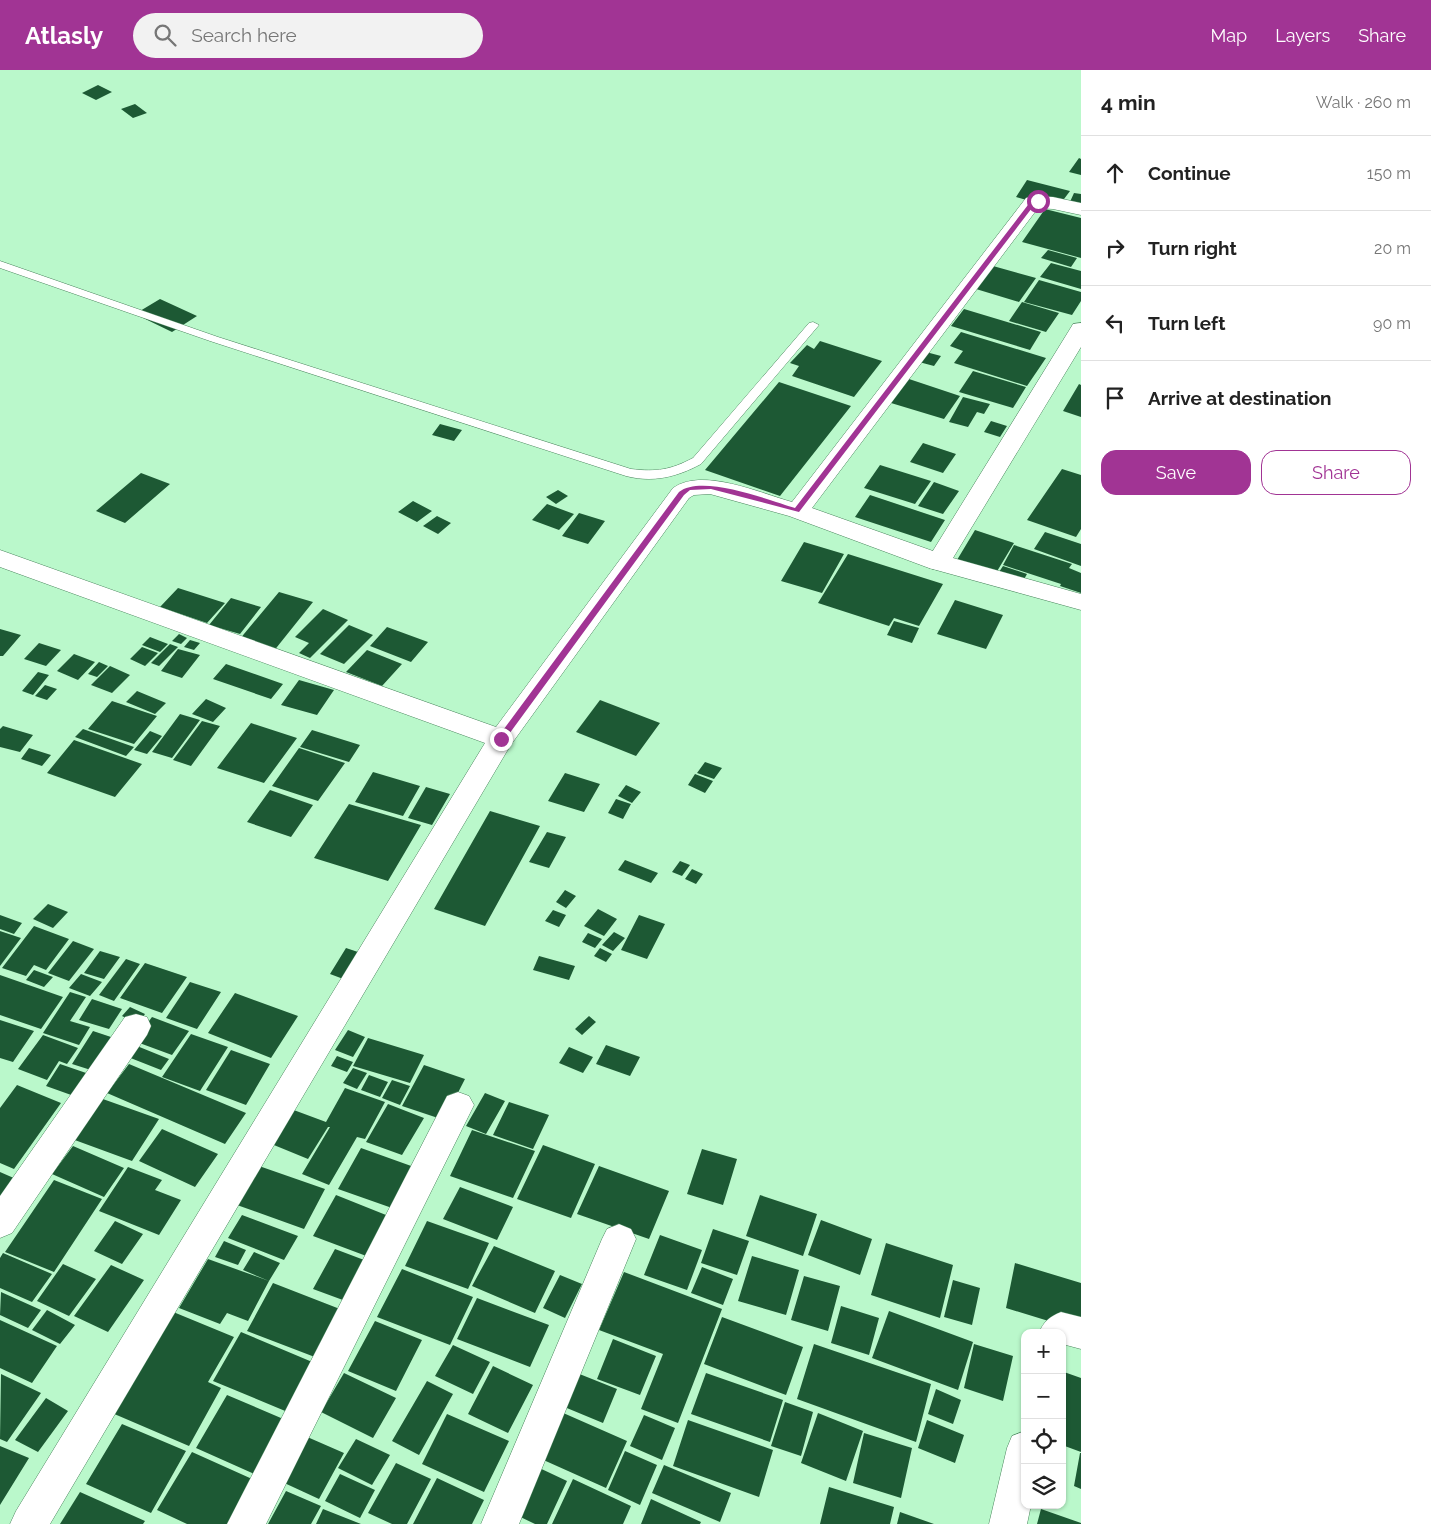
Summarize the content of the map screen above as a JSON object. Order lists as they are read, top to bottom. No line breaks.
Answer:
{"page":{"header":"Atlasly","search":"Search here","nav":["Map","Layers","Share"],"heading":["4 min","Walk · 260 m"],"list":[["Continue","150 m"],["Turn right","20 m"],["Turn left","90 m"],"Arrive at destination"],"buttons":["Save","Share"],"map_buttons":["+","−"]}}
